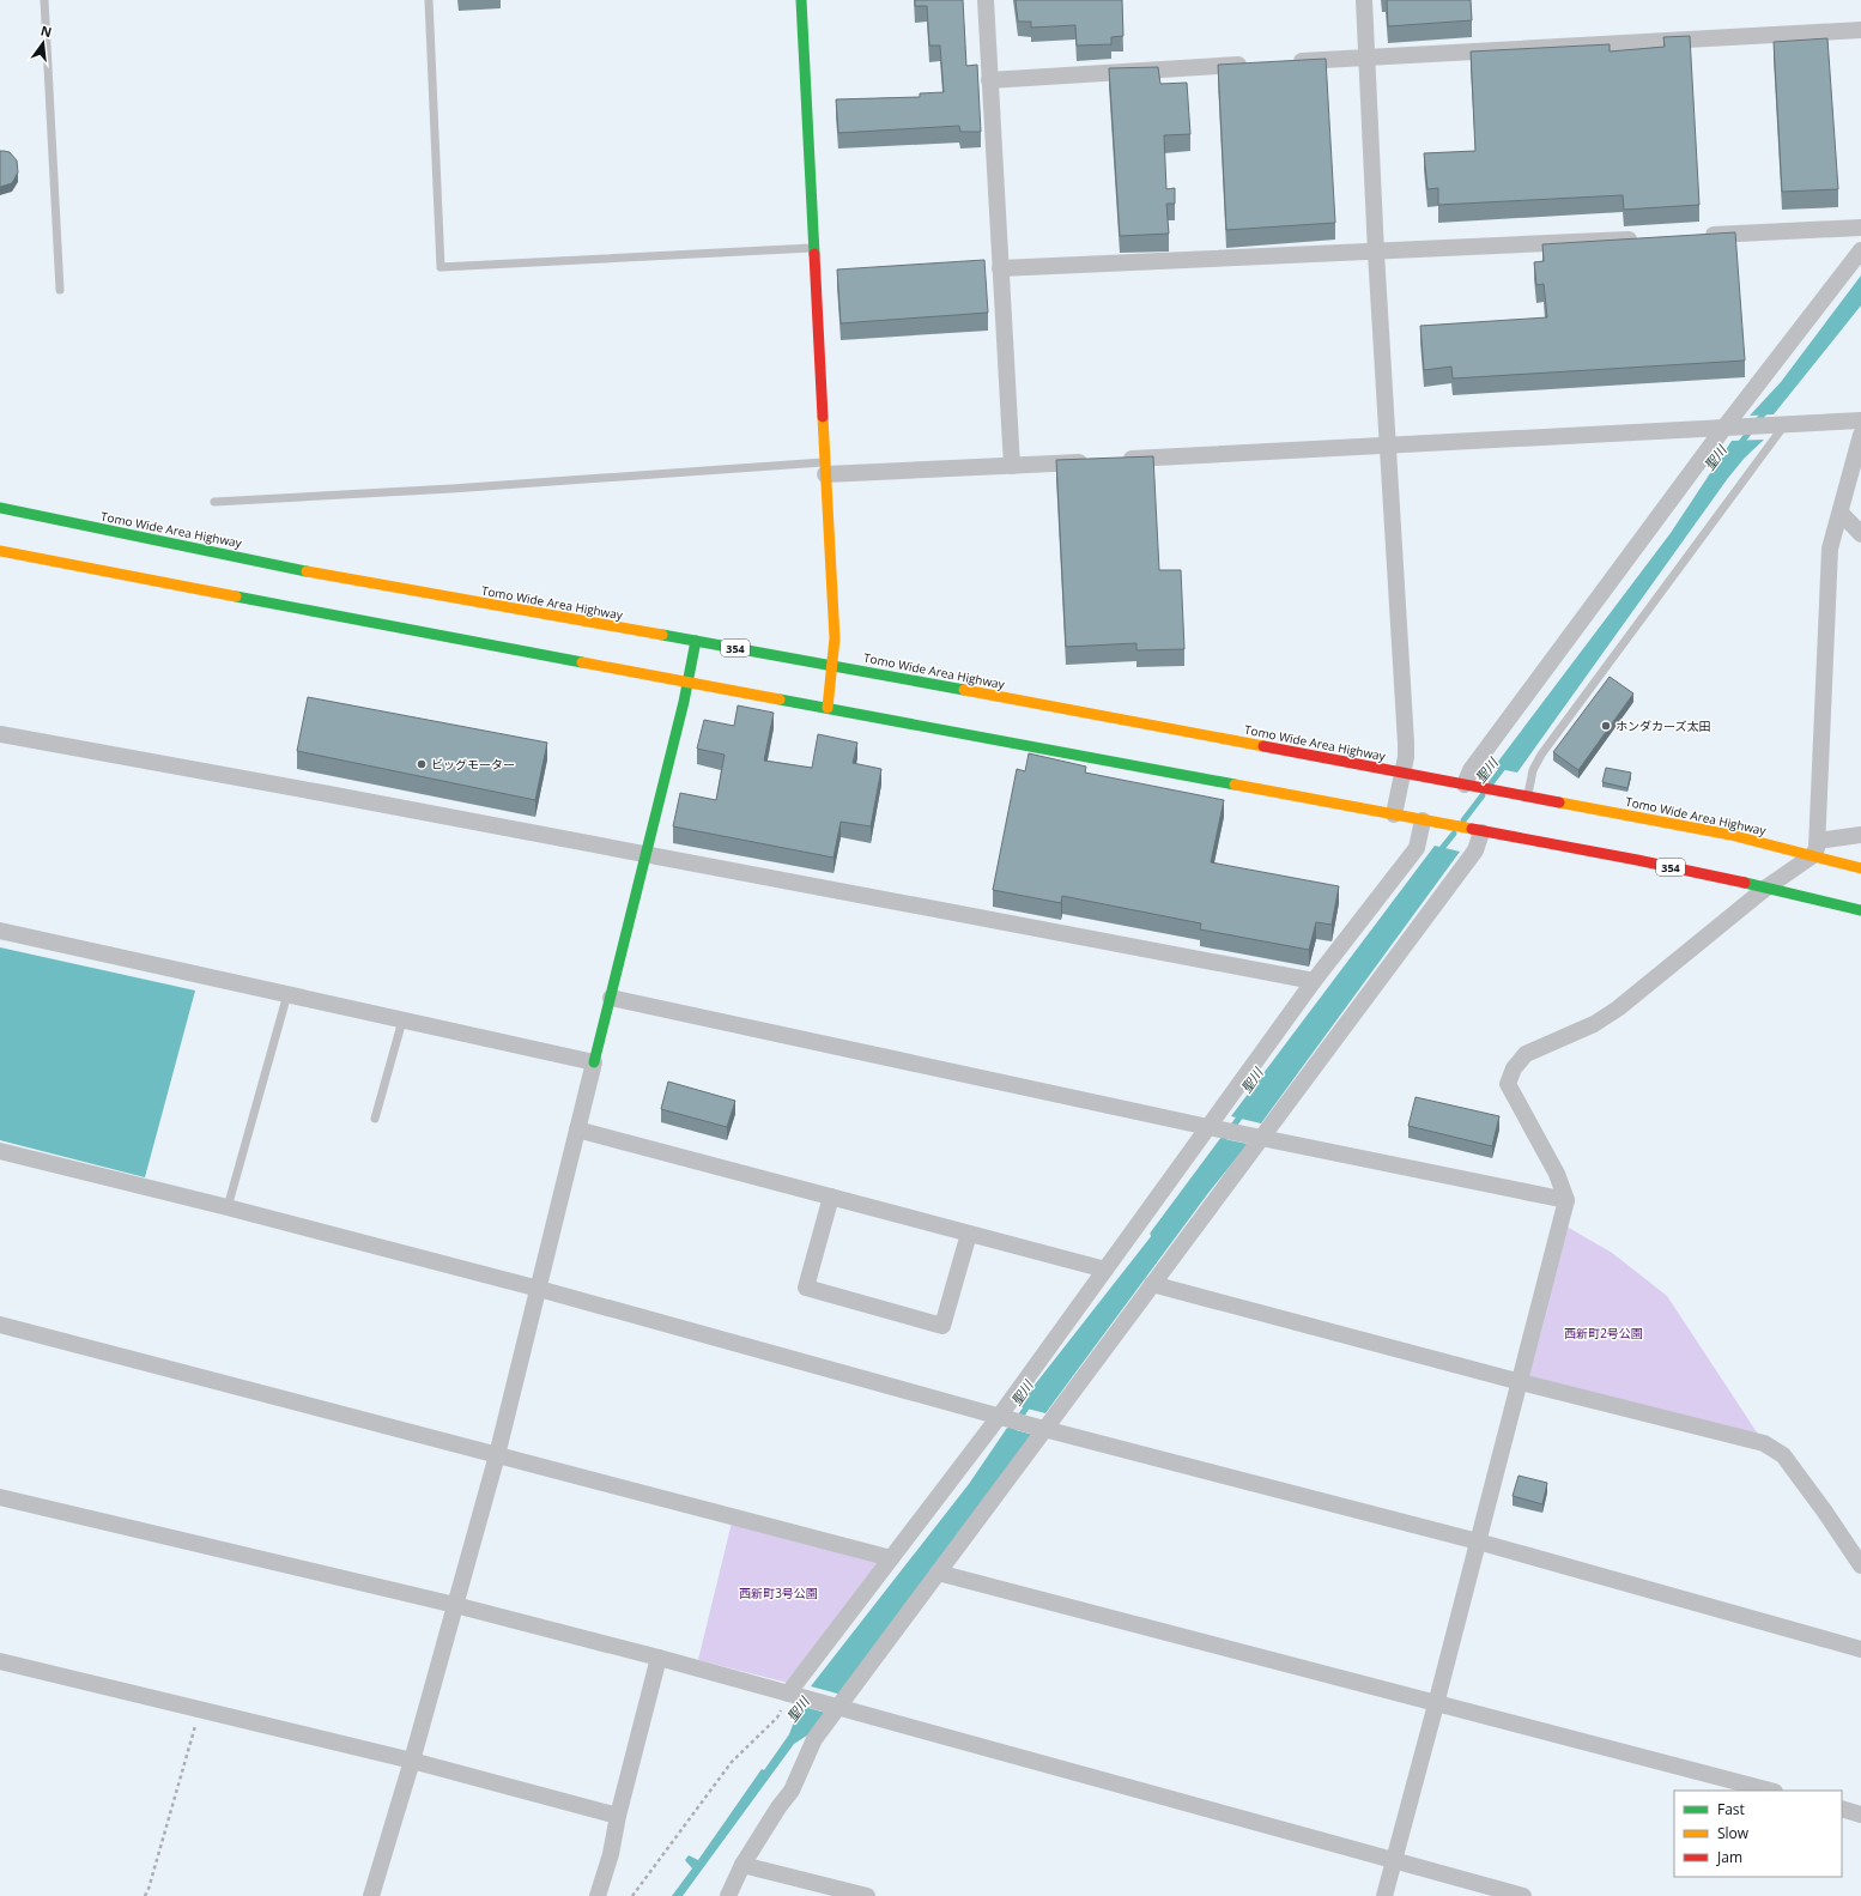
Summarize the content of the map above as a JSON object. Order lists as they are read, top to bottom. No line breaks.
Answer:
{"streets":{"main road":["Tomo Wide Area Highway","354"]},"water":["聖川"],"parks":["西新町2号公園","西新町3号公園"],"places":["ホンダカーズ太田","ビッグモーター"],"legend":["Fast","Slow","Jam"],"north":"top"}
